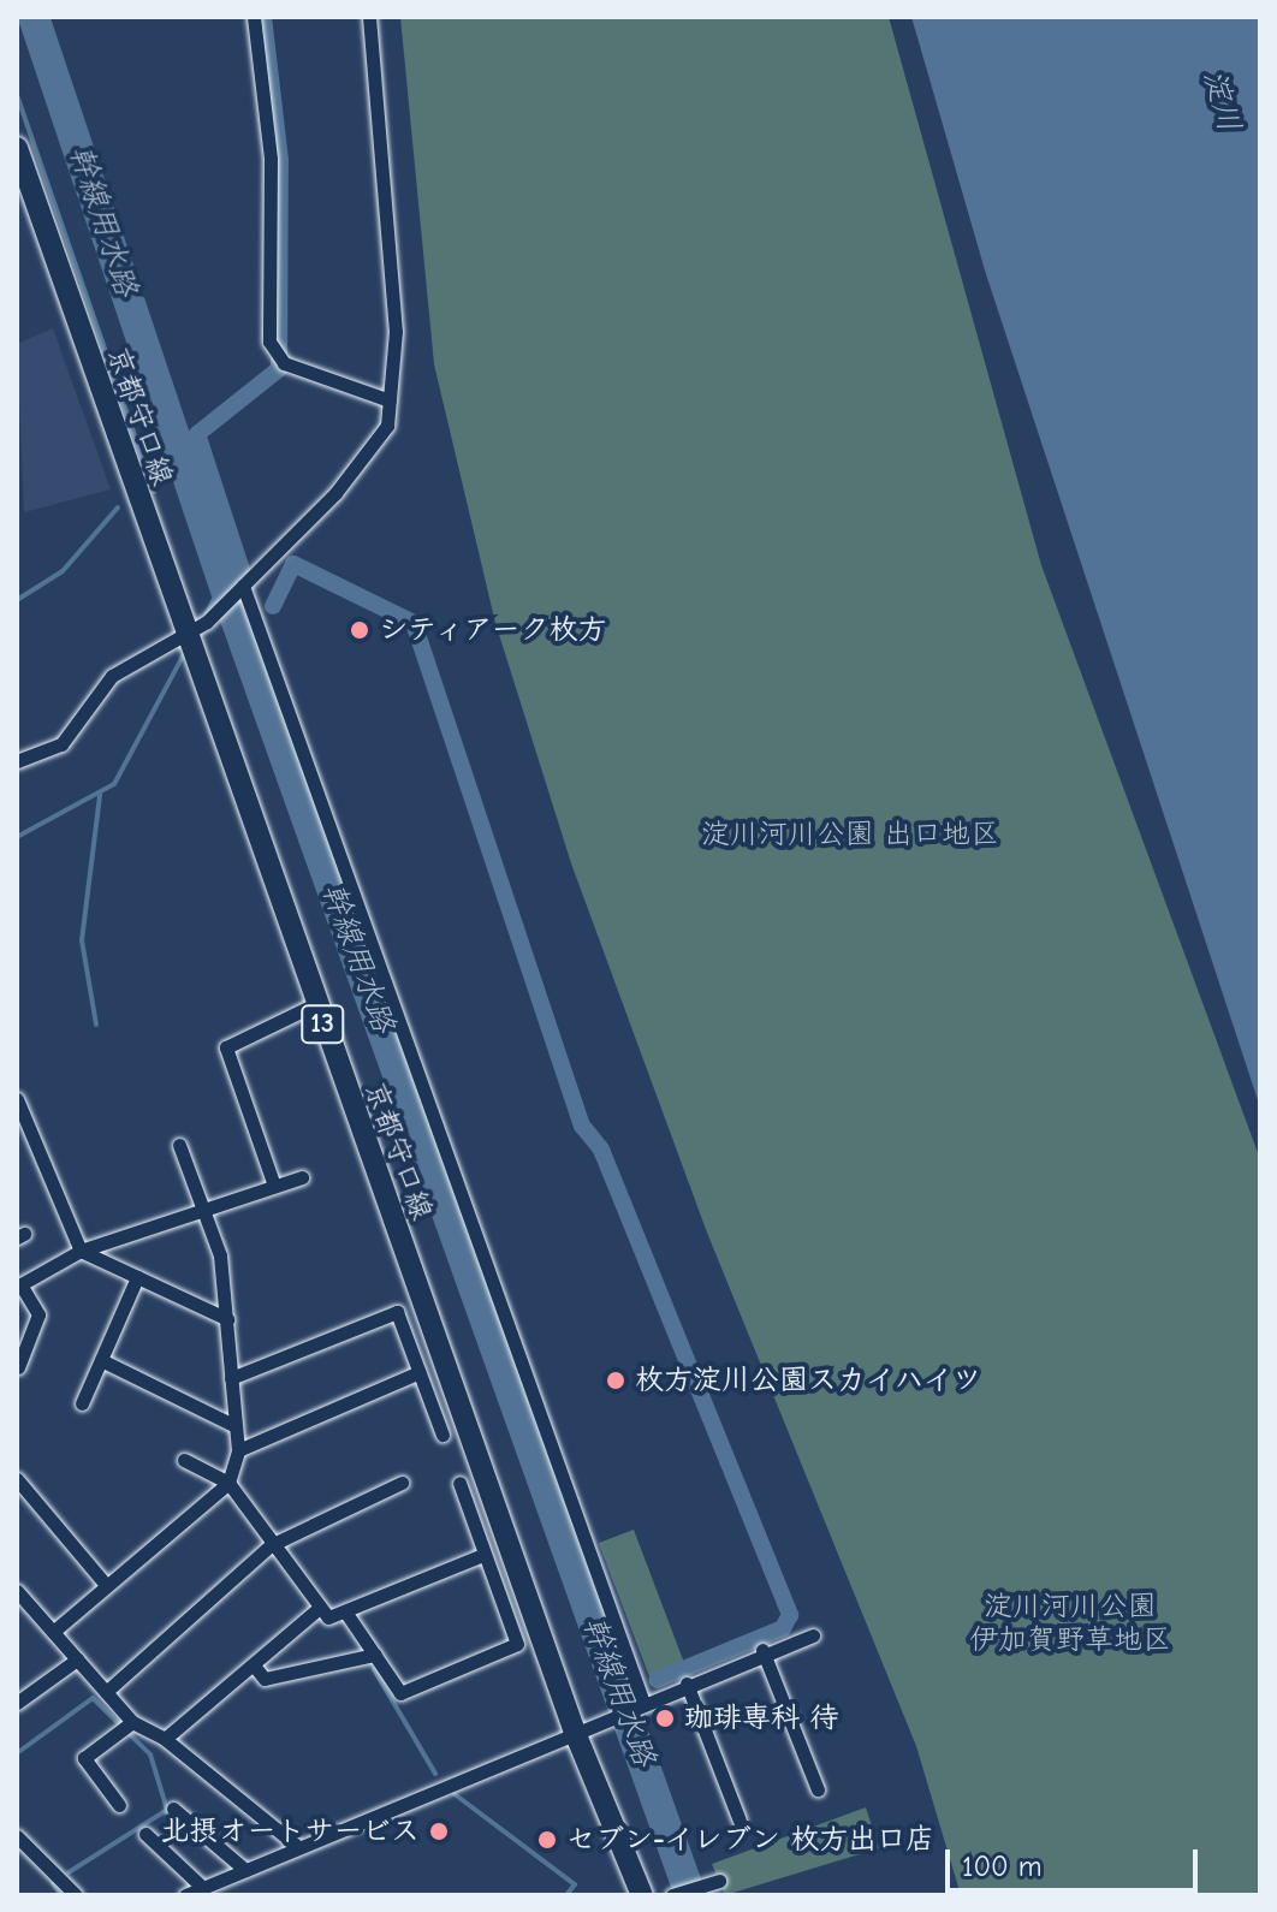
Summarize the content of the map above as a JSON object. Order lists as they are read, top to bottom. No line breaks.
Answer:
{"streets":{"main road":["京都守口線","13"]},"water":["淀川","幹線用水路"],"parks":["淀川河川公園 出口地区","淀川河川公園 伊加賀野草地区"],"places":["シティアーク枚方","枚方淀川公園スカイハイツ","珈琲専科 待","北摂オートサービス","セブン-イレブン 枚方出口店"],"scale_bar":"100 m"}
